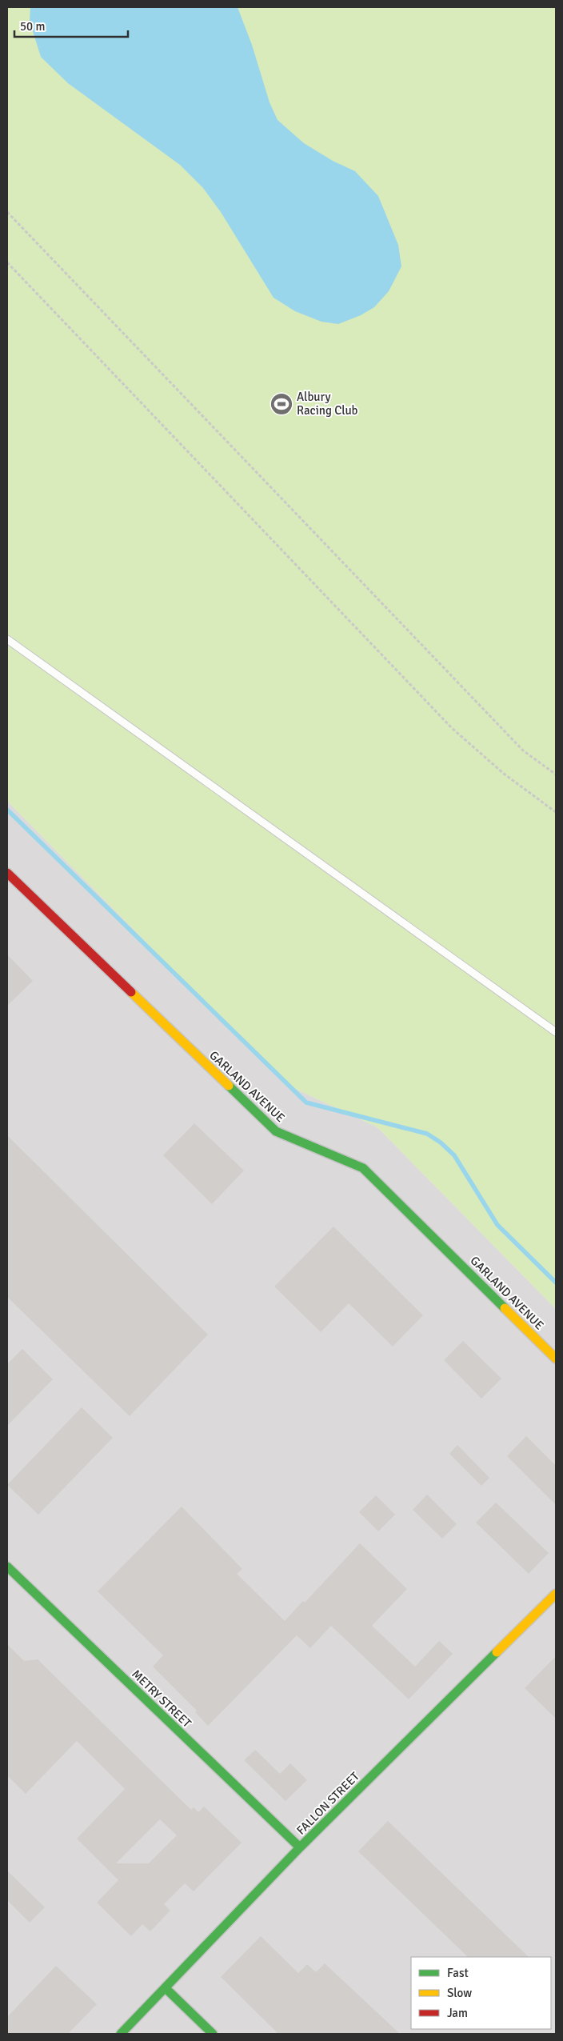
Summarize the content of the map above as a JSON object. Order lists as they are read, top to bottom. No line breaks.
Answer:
{"streets":{"street":["GARLAND AVENUE","METRY STREET","FALLON STREET"]},"crossings":[["METRY STREET","FALLON STREET"]],"places":{"sports":["Albury Racing Club"]},"legend":["Fast","Slow","Jam"],"scale_bar":"50 m"}
